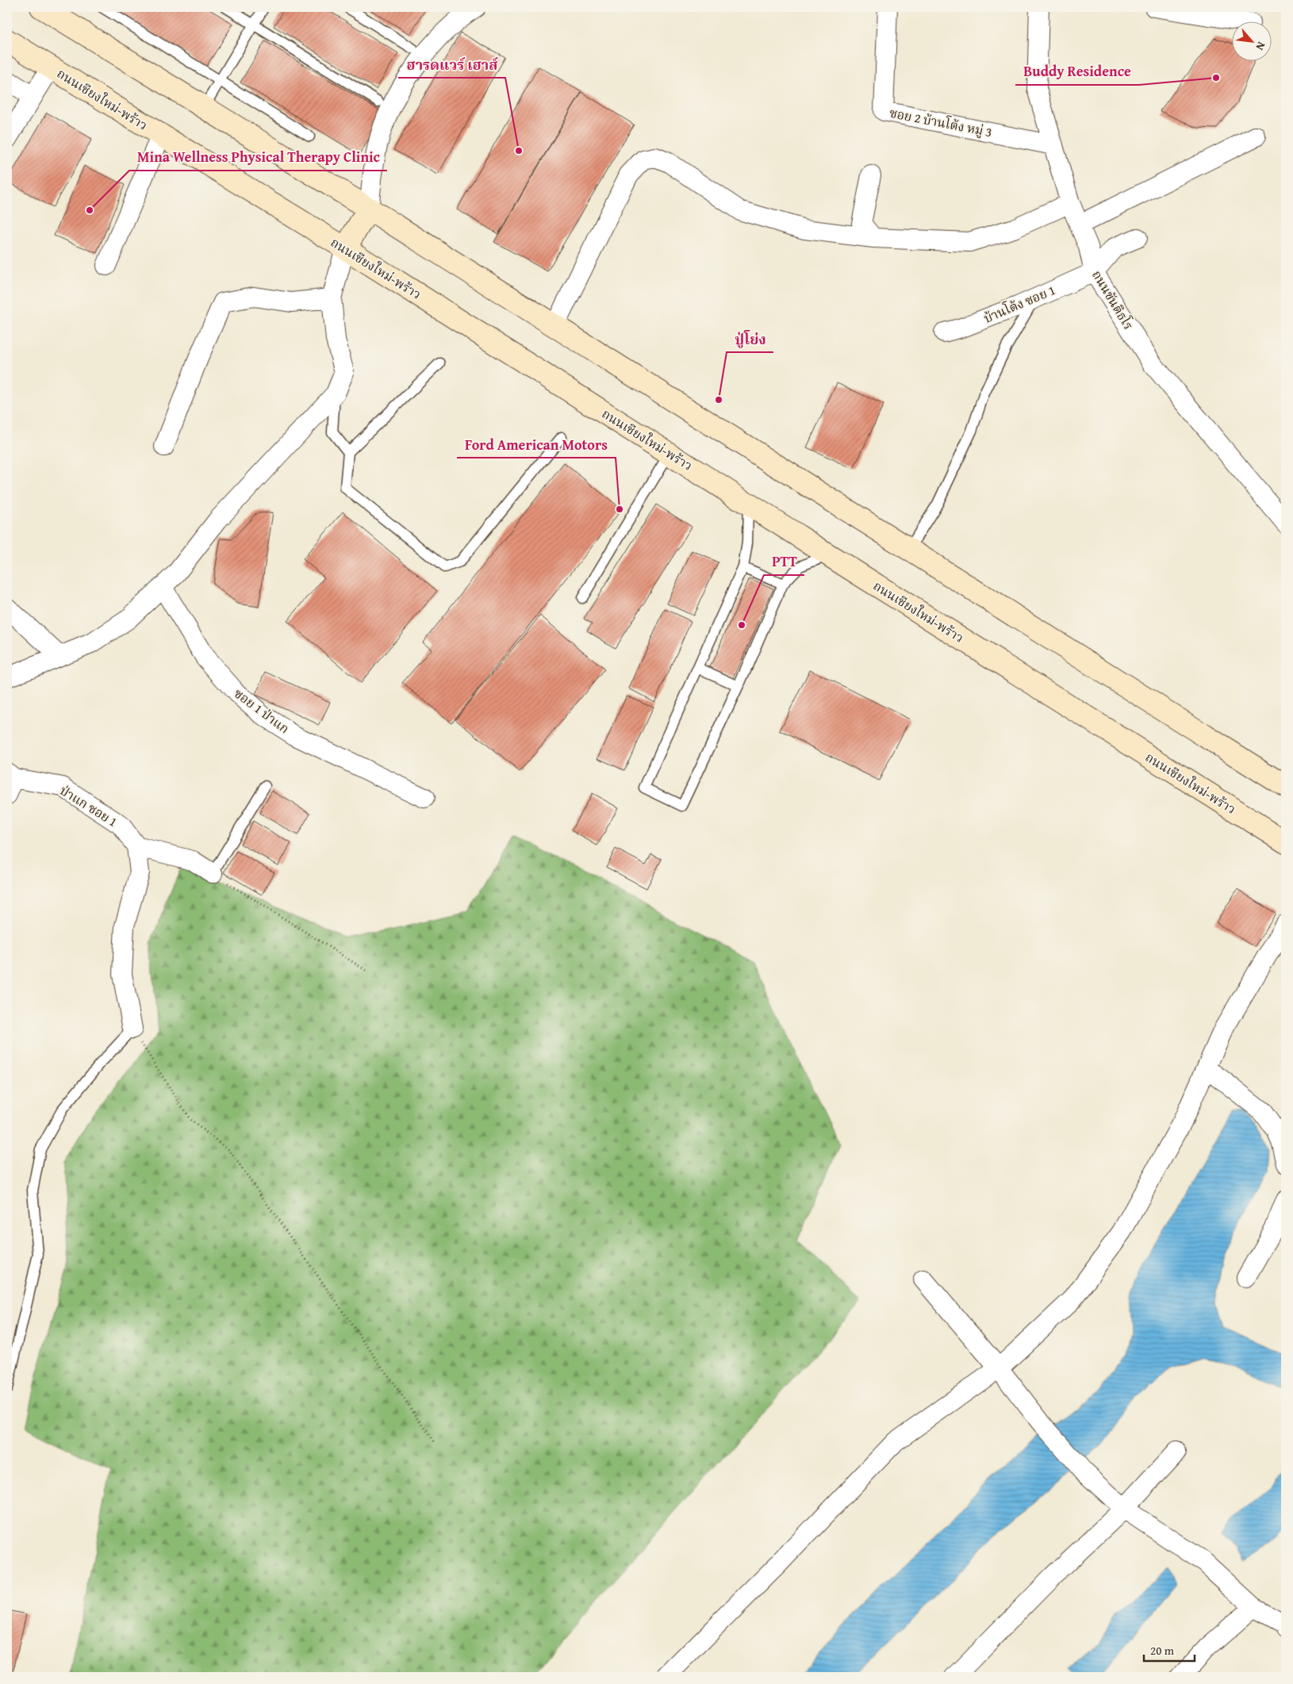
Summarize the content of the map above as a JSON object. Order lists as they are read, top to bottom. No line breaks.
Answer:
{"streets":{"main road":["ถนนเชียงใหม่-พร้าว"],"street":["ซอย 2 บ้านโต้ง หมู่ 3","ถนนขันติธโร","บ้านโต้ง ซอย 1","ซอย 1 ป่าแก","ป่าแก ซอย 1"]},"crossings":[["ซอย 2 บ้านโต้ง หมู่ 3","ถนนขันติธโร"],["ถนนขันติธโร","บ้านโต้ง ซอย 1"]],"places":["Buddy Residence","ฮารดแวร์ เฮาส์","Mina Wellness Physical Therapy Clinic","ปู่โย่ง","Ford American Motors","PTT"],"scale_bar":"20 m","north":"bottom right"}
